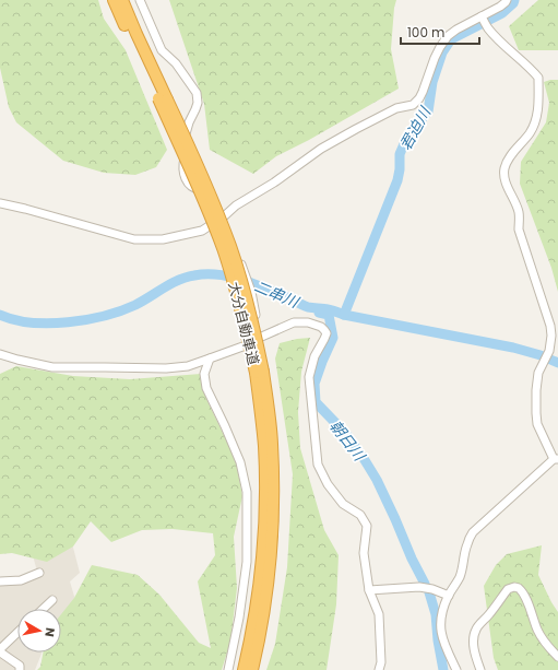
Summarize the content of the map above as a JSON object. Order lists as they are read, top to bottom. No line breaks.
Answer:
{"streets":{"highway":["大分自動車道"]},"water":["君迫川","二串川","朝日川"],"scale_bar":"100 m","north":"right"}
